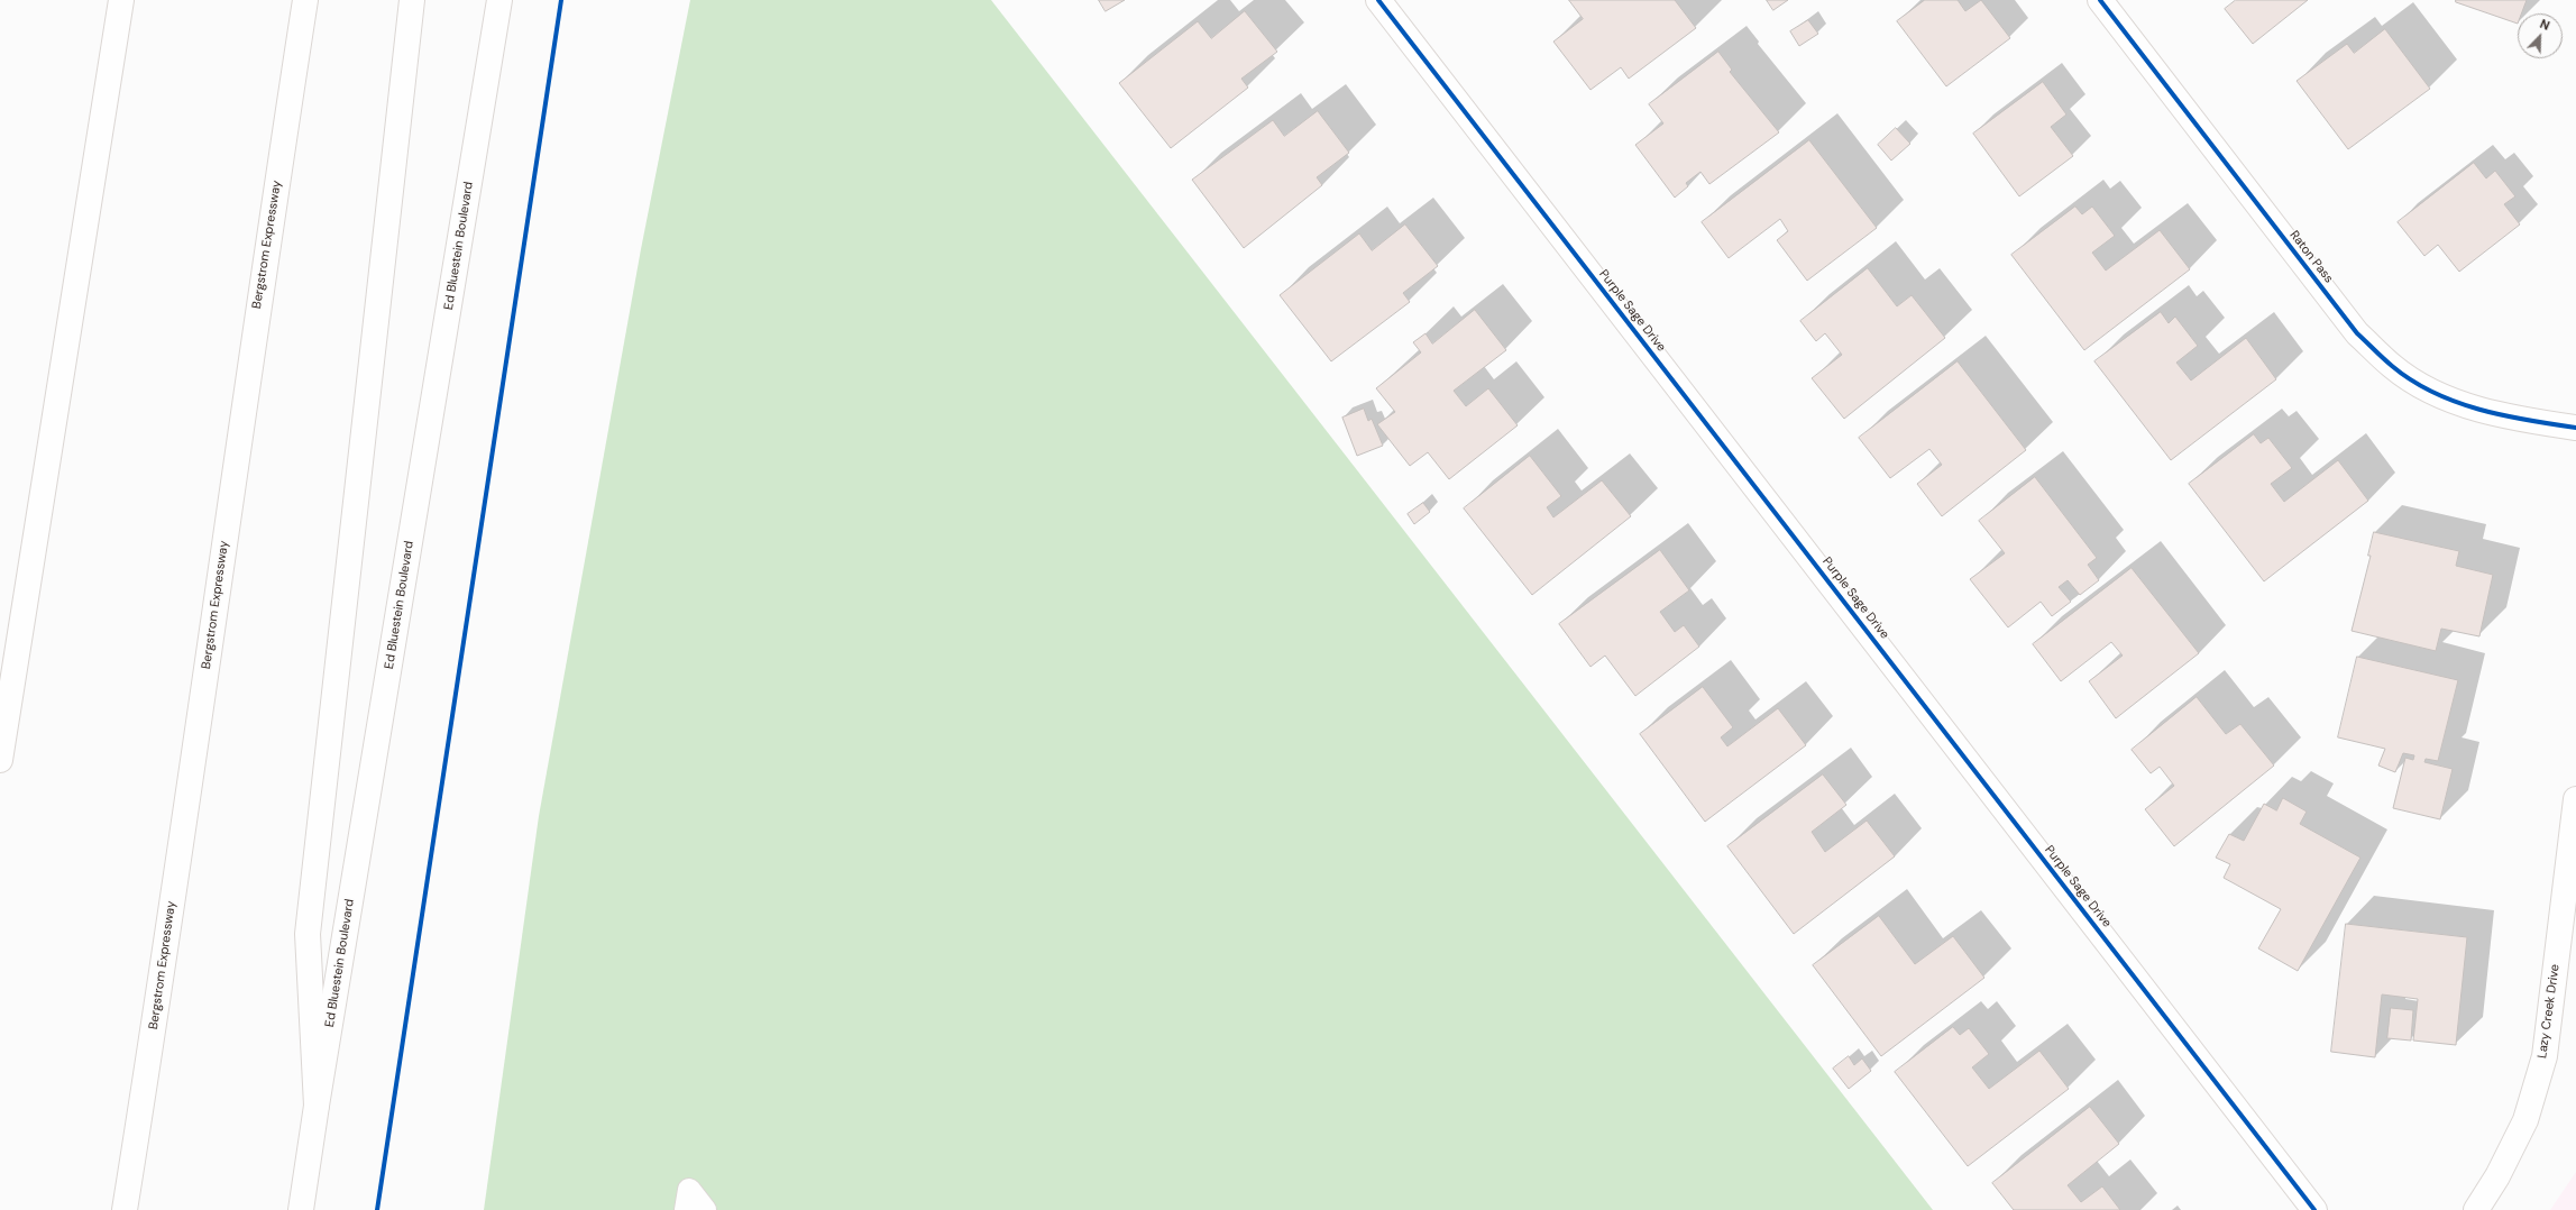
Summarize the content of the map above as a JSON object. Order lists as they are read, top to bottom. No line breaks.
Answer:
{"streets":{"main road":["Bergstrom Expressway","Ed Bluestein Boulevard","Raton Pass","Purple Sage Drive","Lazy Creek Drive"]},"north":"top right"}
